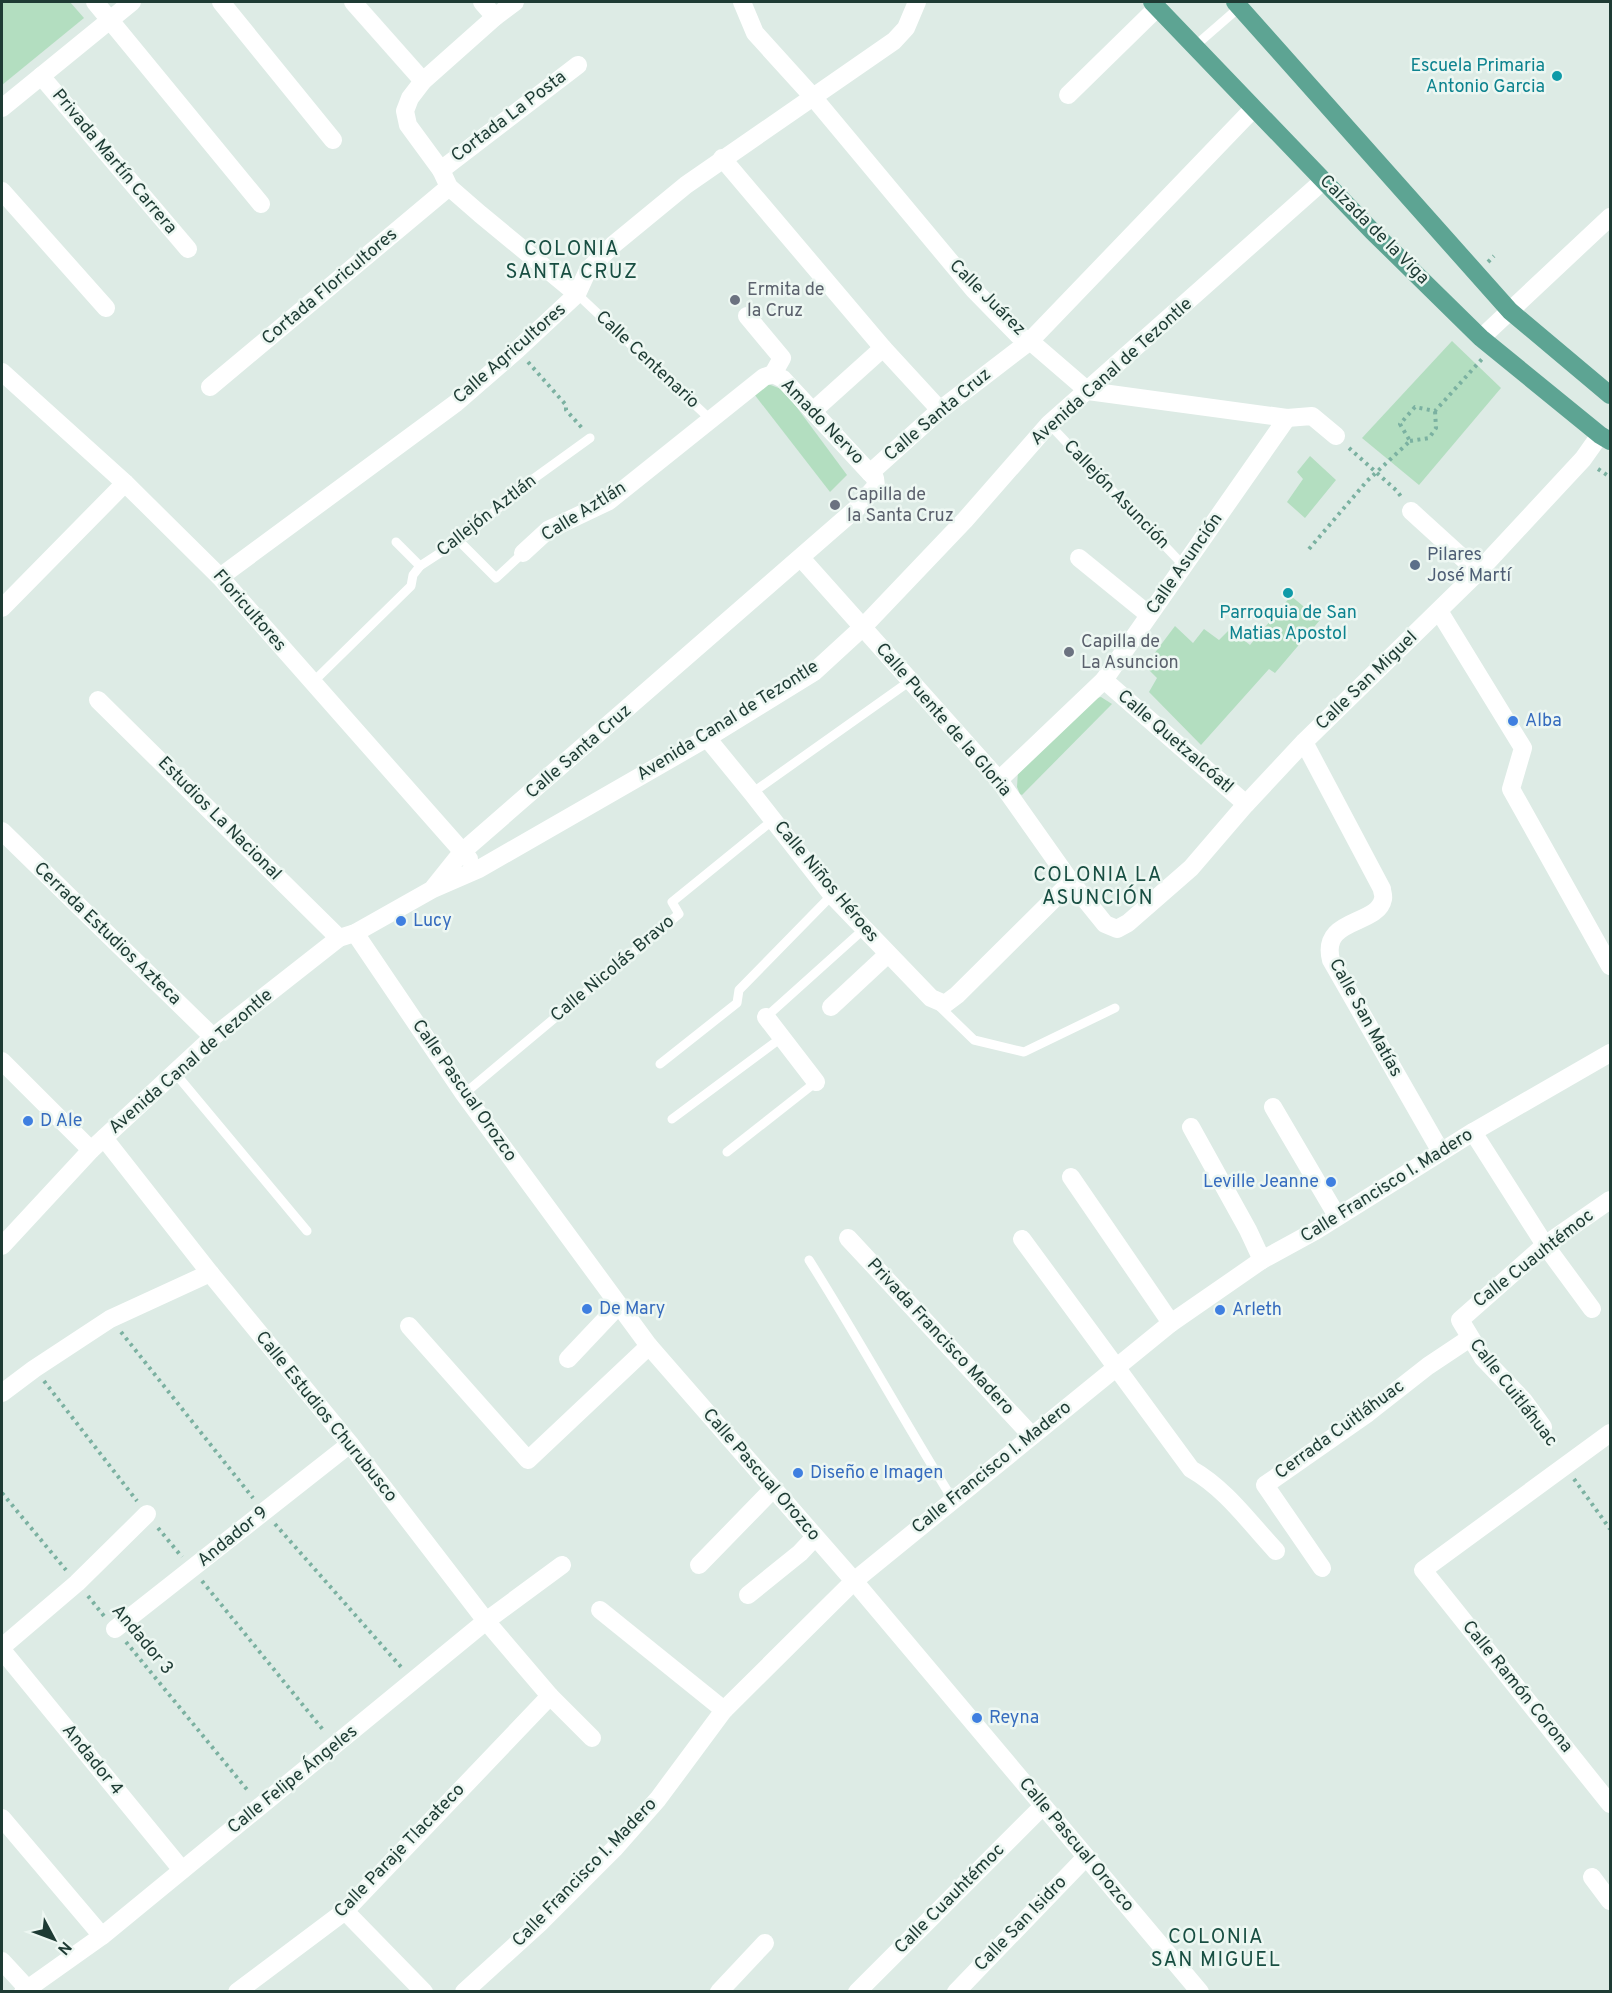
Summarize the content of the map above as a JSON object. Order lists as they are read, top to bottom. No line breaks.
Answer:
{"streets":{"main road":["Calzada de la Viga"],"street":["Cortada La Posta","Privada Martín Carrera","Cortada Floricultores","Calle Juárez","Calle Agricultores","Calle Centenario","Avenida Canal de Tezontle","Calle Santa Cruz","Amado Nervo","Calle Aztlán","Calle Asunción","Floricultores","Calle San Miguel","Calle Puente de la Gloria","Calle Quetzalcóatl","Estudios La Nacional","Calle Niños Héroes","Cerrada Estudios Azteca","Calle San Matías","Calle Pascual Orozco","Calle Francisco I. Madero","Calle Cuauhtémoc","Privada Francisco Madero","Calle Cuitláhuac","Calle Estudios Churubusco","Cerrada Cuitláhuac","Andador 9","Calle Ramón Corona","Andador 4","Calle Felipe Ángeles","Calle Paraje Tlacateco","Calle San Isidro"],"lane":["Callejón Asunción","Callejón Aztlán","Calle Nicolás Bravo"],"path":["Andador 3"]},"crossings":[["Cortada La Posta","Calle Centenario"],["Calzada de la Viga","Avenida Canal de Tezontle"],["Calzada de la Viga","Calle Santa Cruz"],["Calzada de la Viga","Calle San Miguel"],["Cortada Floricultores","Calle Centenario"],["Calle Juárez","Calle Agricultores"],["Calle Juárez","Avenida Canal de Tezontle"],["Calle Juárez","Calle Santa Cruz"],["Calle Agricultores","Calle Centenario"],["Calle Agricultores","Floricultores"],["Calle Centenario","Calle Aztlán"],["Avenida Canal de Tezontle","Calle Santa Cruz"],["Avenida Canal de Tezontle","Callejón Asunción"],["Avenida Canal de Tezontle","Floricultores"],["Avenida Canal de Tezontle","Calle Puente de la Gloria"],["Avenida Canal de Tezontle","Estudios La Nacional"],["Avenida Canal de Tezontle","Calle Niños Héroes"],["Avenida Canal de Tezontle","Cerrada Estudios Azteca"],["Avenida Canal de Tezontle","Calle Pascual Orozco"],["Avenida Canal de Tezontle","Calle Estudios Churubusco"],["Calle Santa Cruz","Amado Nervo"],["Calle Santa Cruz","Floricultores"],["Calle Santa Cruz","Calle Puente de la Gloria"],["Amado Nervo","Calle Aztlán"],["Callejón Asunción","Calle Asunción"],["Calle Aztlán","Callejón Aztlán"],["Callejón Aztlán","Floricultores"],["Calle Asunción","Calle Puente de la Gloria"],["Calle Asunción","Calle Quetzalcóatl"],["Calle San Miguel","Calle Puente de la Gloria"],["Calle San Miguel","Calle Quetzalcóatl"],["Calle San Miguel","Calle San Matías"],["Estudios La Nacional","Calle Pascual Orozco"],["Calle Niños Héroes","Calle Nicolás Bravo"],["Calle Nicolás Bravo","Calle Pascual Orozco"],["Calle San Matías","Calle Francisco I. Madero"],["Calle Pascual Orozco","Calle Francisco I. Madero"],["Calle Pascual Orozco","Calle Cuauhtémoc"],["Calle Pascual Orozco","Calle San Isidro"],["Calle Francisco I. Madero","Privada Francisco Madero"],["Calle Cuauhtémoc","Calle Cuitláhuac"],["Calle Cuitláhuac","Cerrada Cuitláhuac"],["Calle Estudios Churubusco","Andador 9"],["Calle Estudios Churubusco","Calle Felipe Ángeles"],["Calle Estudios Churubusco","Calle Paraje Tlacateco"],["Andador 9","Andador 3"],["Andador 3","Calle Felipe Ángeles"],["Andador 4","Calle Felipe Ángeles"]],"districts":["COLONIA SANTA CRUZ","COLONIA LA ASUNCIÓN","COLONIA SAN MIGUEL"],"places":["Escuela Primaria Antonio Garcia","Ermita de la Cruz","Capilla de la Santa Cruz","Pilares José Martí","Parroquia de San Matias Apostol","Capilla de La Asuncion","Alba","Lucy","D Ale","Leville Jeanne","De Mary","Arleth","Diseño e Imagen","Reyna"],"north":"bottom right"}
